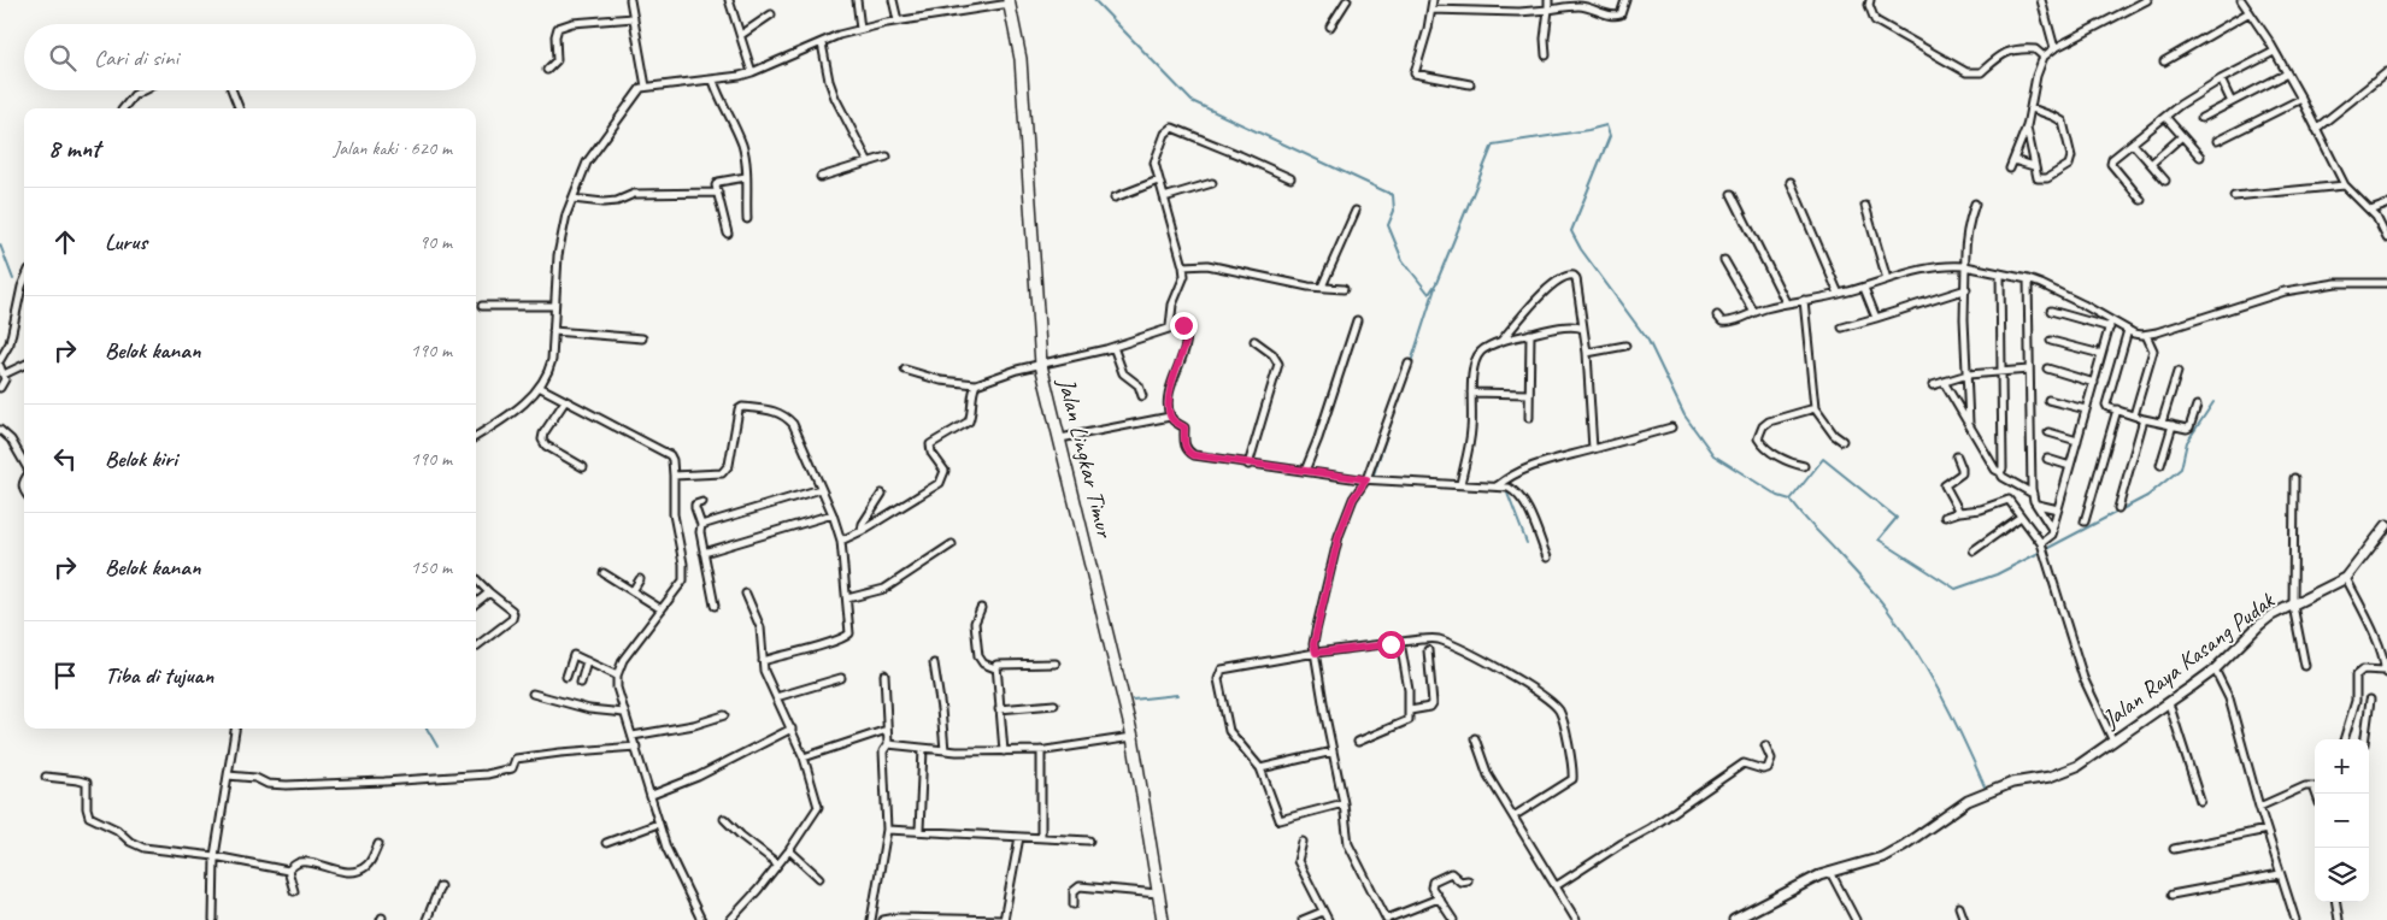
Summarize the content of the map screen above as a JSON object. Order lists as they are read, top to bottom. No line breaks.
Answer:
{"streets":{"highway":["Jalan Lingkar Timur"],"street":["Jalan Raya Kasang Pudak"]},"page":{"search":"Cari di sini","heading":["8 mnt","Jalan kaki · 620 m"],"list":[["Lurus","90 m"],["Belok kanan","190 m"],["Belok kiri","190 m"],["Belok kanan","150 m"],"Tiba di tujuan"],"map_buttons":["+","−"]}}
